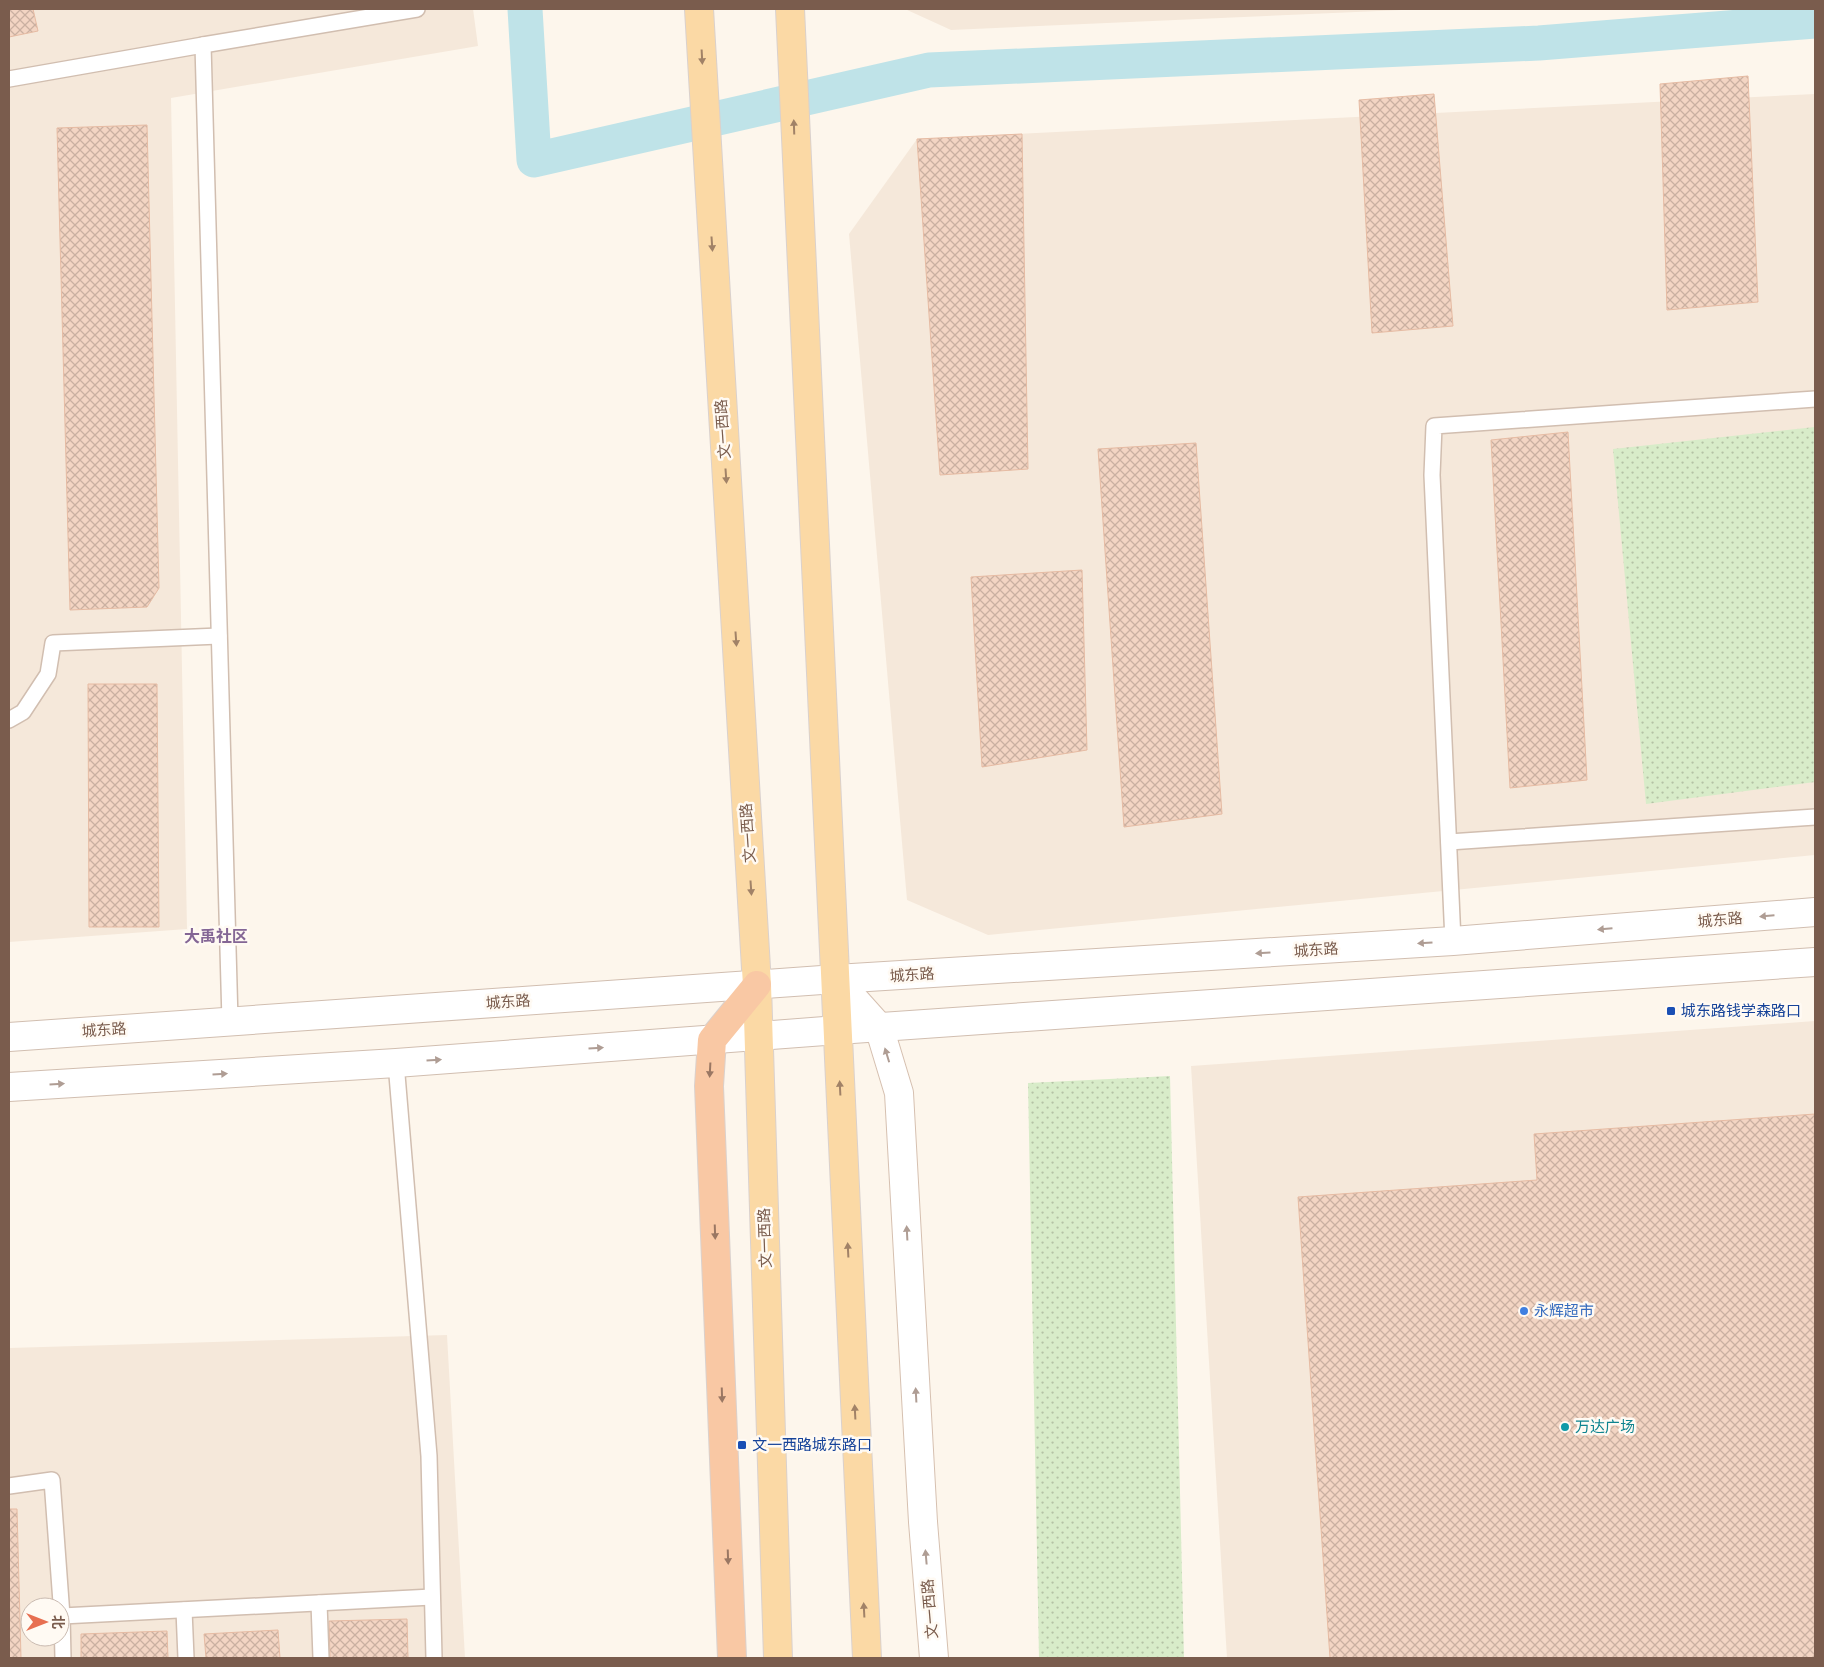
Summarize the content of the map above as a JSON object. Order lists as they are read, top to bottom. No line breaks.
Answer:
{"streets":{"main road":["文一西路"],"street":["城东路"]},"crossings":[["文一西路","城东路"]],"districts":["大禹社区"],"places":{"transit":["城东路钱学森路口","文一西路城东路口"],"other":["永辉超市","万达广场"]},"north":"right"}
